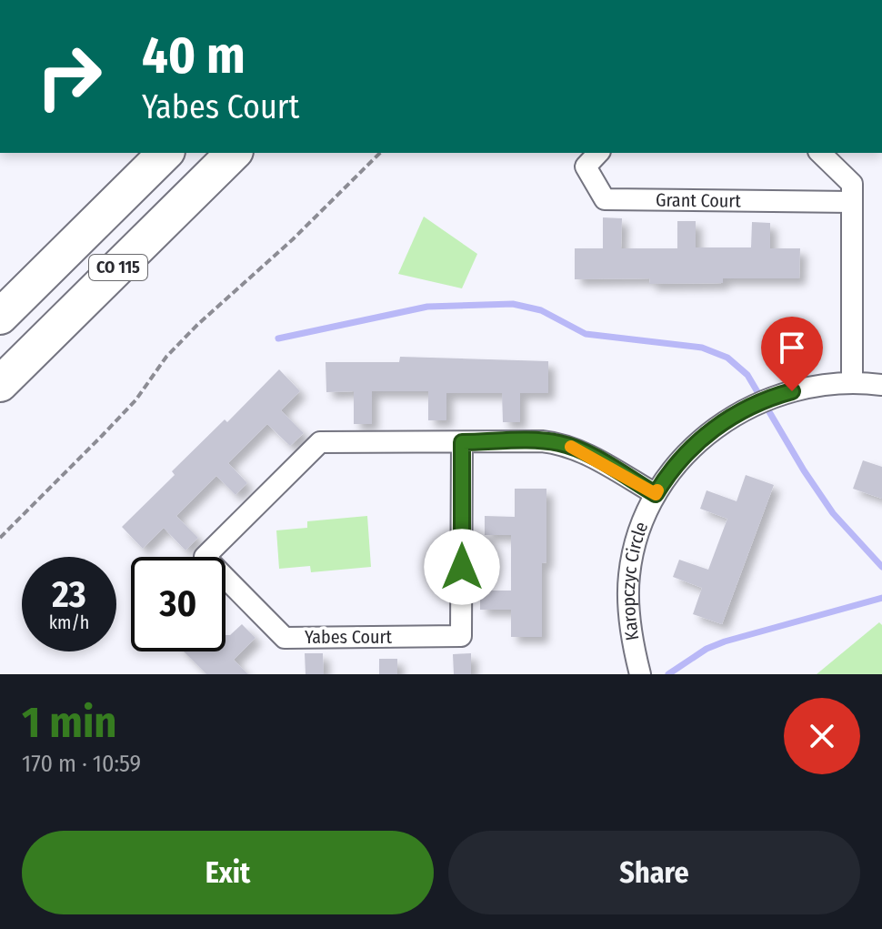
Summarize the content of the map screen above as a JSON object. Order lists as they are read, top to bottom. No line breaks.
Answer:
{"streets":{"highway":["CO 115"],"street":["Grant Court","Karopczyc Circle","Yabes Court"]},"crossings":[["Karopczyc Circle","Yabes Court"]],"page":{"turn":["40 m","Yabes Court"],"speed":"23 km/h","limit":"30","heading":["1 min","170 m · 10:59"],"buttons":["Exit","Share"]}}
